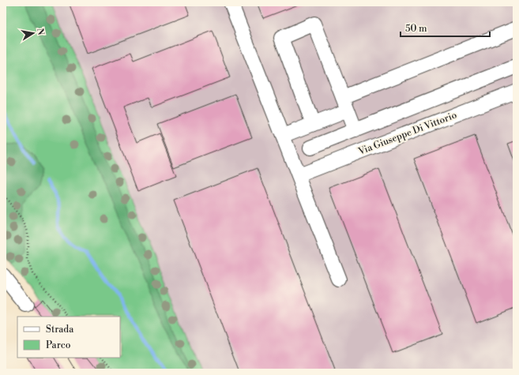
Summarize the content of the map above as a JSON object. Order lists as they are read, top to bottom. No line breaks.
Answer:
{"streets":{"street":["Via Giuseppe Di Vittorio"]},"legend":["Strada","Parco"],"scale_bar":"50 m","north":"right"}
